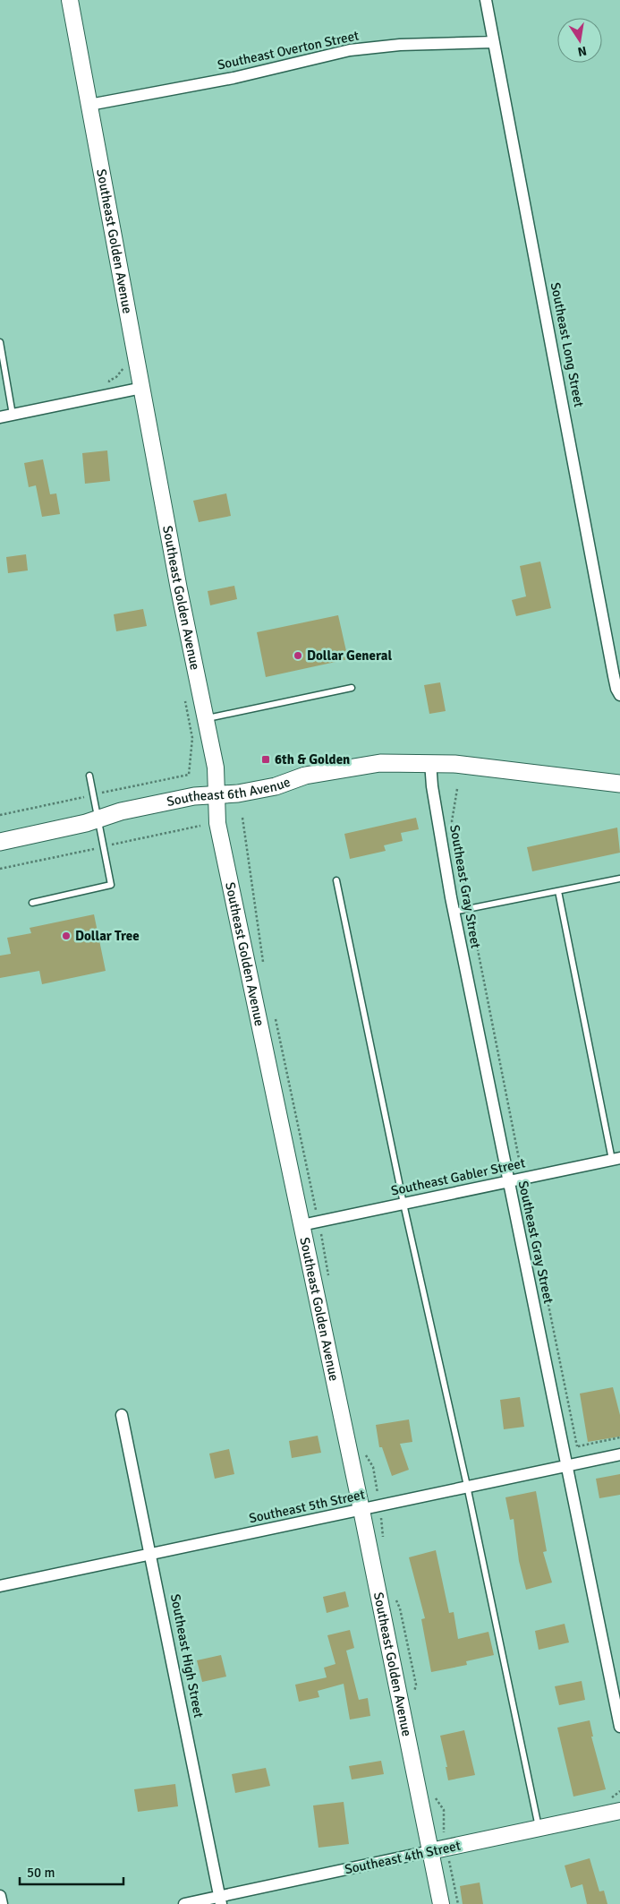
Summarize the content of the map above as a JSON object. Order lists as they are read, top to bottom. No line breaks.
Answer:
{"streets":{"main road":["Southeast 6th Avenue"],"street":["Southeast Overton Street","Southeast Golden Avenue","Southeast Long Street","Southeast Gray Street","Southeast Gabler Street","Southeast 5th Street","Southeast High Street","Southeast 4th Street"]},"crossings":[["Southeast Overton Street","Southeast Golden Avenue"],["Southeast Overton Street","Southeast Long Street"],["Southeast Golden Avenue","Southeast 6th Avenue"],["Southeast Golden Avenue","Southeast Gabler Street"],["Southeast Golden Avenue","Southeast 5th Street"],["Southeast Golden Avenue","Southeast 4th Street"],["Southeast 6th Avenue","Southeast Gray Street"],["Southeast Gray Street","Southeast Gabler Street"],["Southeast Gray Street","Southeast 5th Street"],["Southeast 5th Street","Southeast High Street"],["Southeast High Street","Southeast 4th Street"]],"places":{"other":["Dollar General","Dollar Tree"],"transit":["6th & Golden"]},"scale_bar":"50 m","north":"bottom"}
